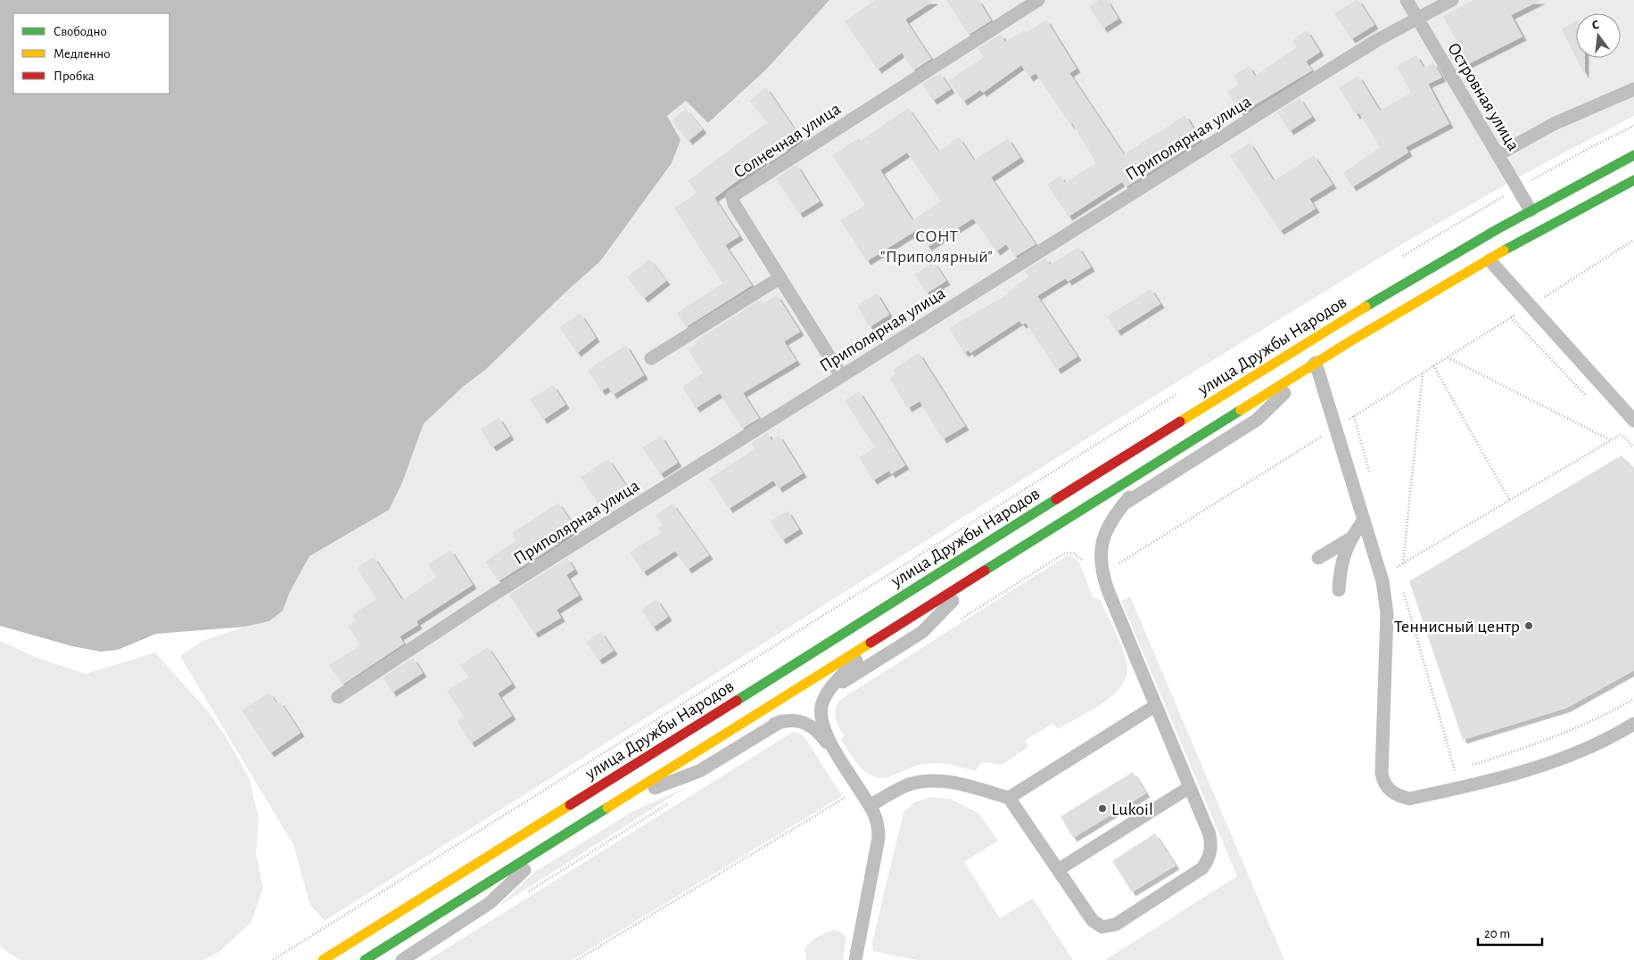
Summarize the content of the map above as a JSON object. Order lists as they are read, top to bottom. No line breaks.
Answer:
{"streets":{"main road":["улица Дружбы Народов"],"lane":["Островная улица","Приполярная улица","Солнечная улица"]},"crossings":[["Островная улица","Приполярная улица"],["Островная улица","улица Дружбы Народов"],["Приполярная улица","Солнечная улица"]],"parks":["СОНТ \"Приполярный\""],"places":["Теннисный центр","Lukoil"],"legend":["Свободно","Медленно","Пробка"],"scale_bar":"20 m","north":"top"}
